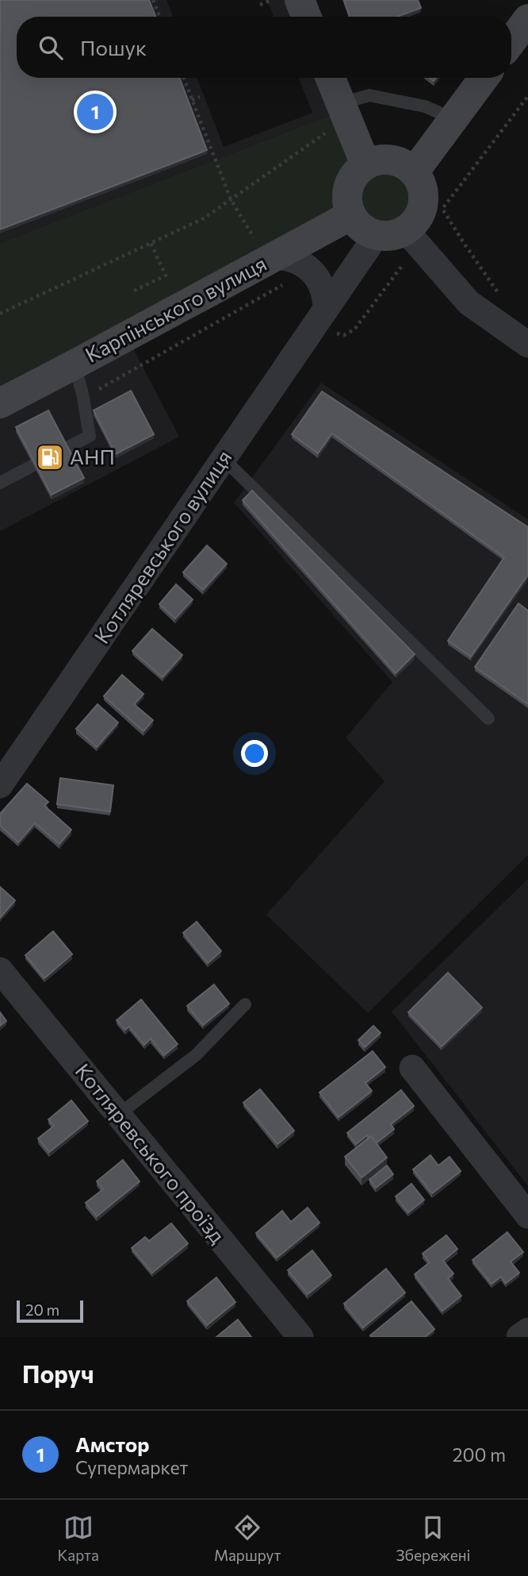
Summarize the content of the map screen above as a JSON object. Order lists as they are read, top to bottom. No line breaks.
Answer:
{"streets":{"street":["Карпінського вулиця","Котляревського вулиця","Котляревського проїзд"]},"crossings":[["Карпінського вулиця","Котляревського вулиця"]],"places":{"fuel station":["АНП"]},"scale_bar":"20 m","page":{"search":"Пошук","pins":"1","scale":"20 m","heading":"Поруч","list":[{"mark":"1","name":"Амстор","note":"Супермаркет","value":"200 m"}],"nav":["Карта","Маршрут","Збережені"]}}
